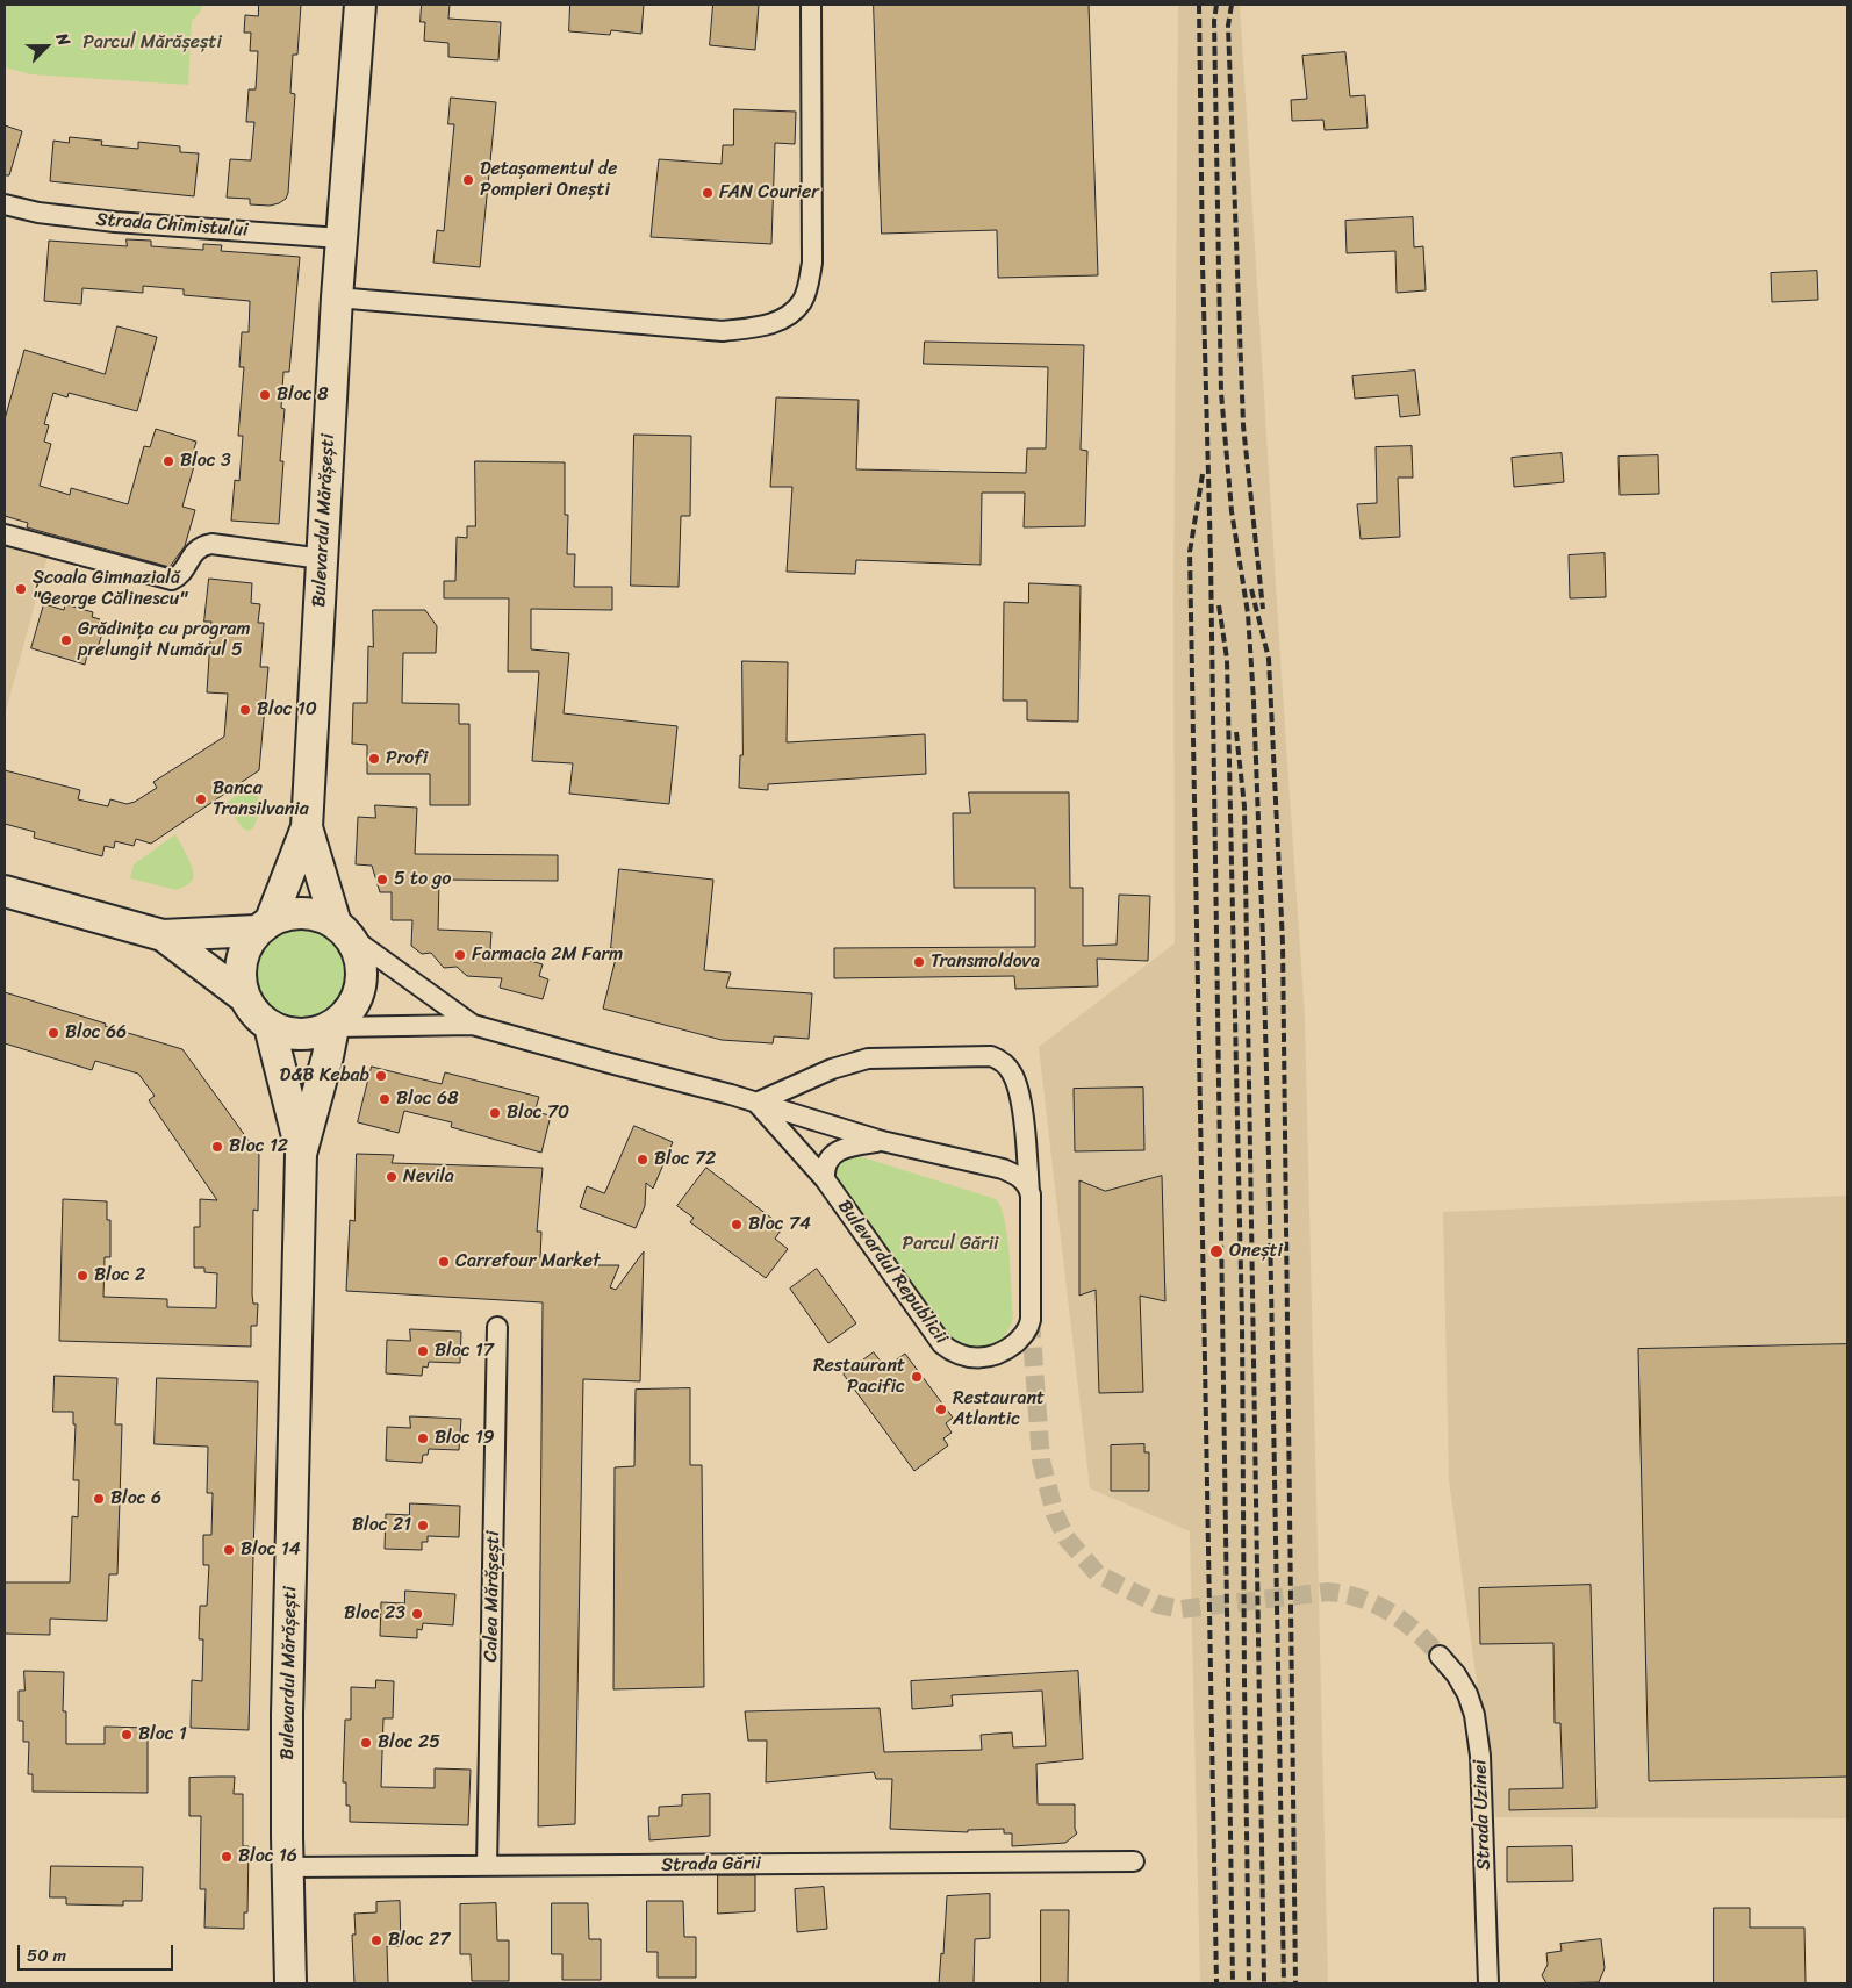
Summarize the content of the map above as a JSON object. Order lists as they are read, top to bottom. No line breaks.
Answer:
{"streets":{"main road":["Bulevardul Mărășești"],"street":["Strada Chimistului","Bulevardul Republicii","Calea Mărășești","Strada Uzinei","Strada Gării"]},"crossings":[["Strada Chimistului","Bulevardul Mărășești"],["Bulevardul Mărășești","Bulevardul Republicii"],["Bulevardul Mărășești","Strada Gării"],["Calea Mărășești","Strada Gării"]],"parks":["Parcul Mărășești","Parcul Gării"],"places":["Detașamentul de Pompieri Onești","FAN Courier","Bloc 8","Bloc 3","Școala Gimnazială \"George Călinescu\"","Grădinița cu program prelungit Numărul 5","Bloc 10","Profi","Banca Transilvania","5 to go","Farmacia 2M Farm","Transmoldova","Bloc 66","D&B Kebab","Bloc 68","Bloc 70","Bloc 12","Bloc 72","Nevila","Bloc 74","Onești","Carrefour Market","Bloc 2","Bloc 17","Restaurant Pacific","Restaurant Atlantic","Bloc 19","Bloc 6","Bloc 21","Bloc 14","Bloc 23","Bloc 1","Bloc 25","Bloc 16","Bloc 27"],"scale_bar":"50 m","north":"top right"}
